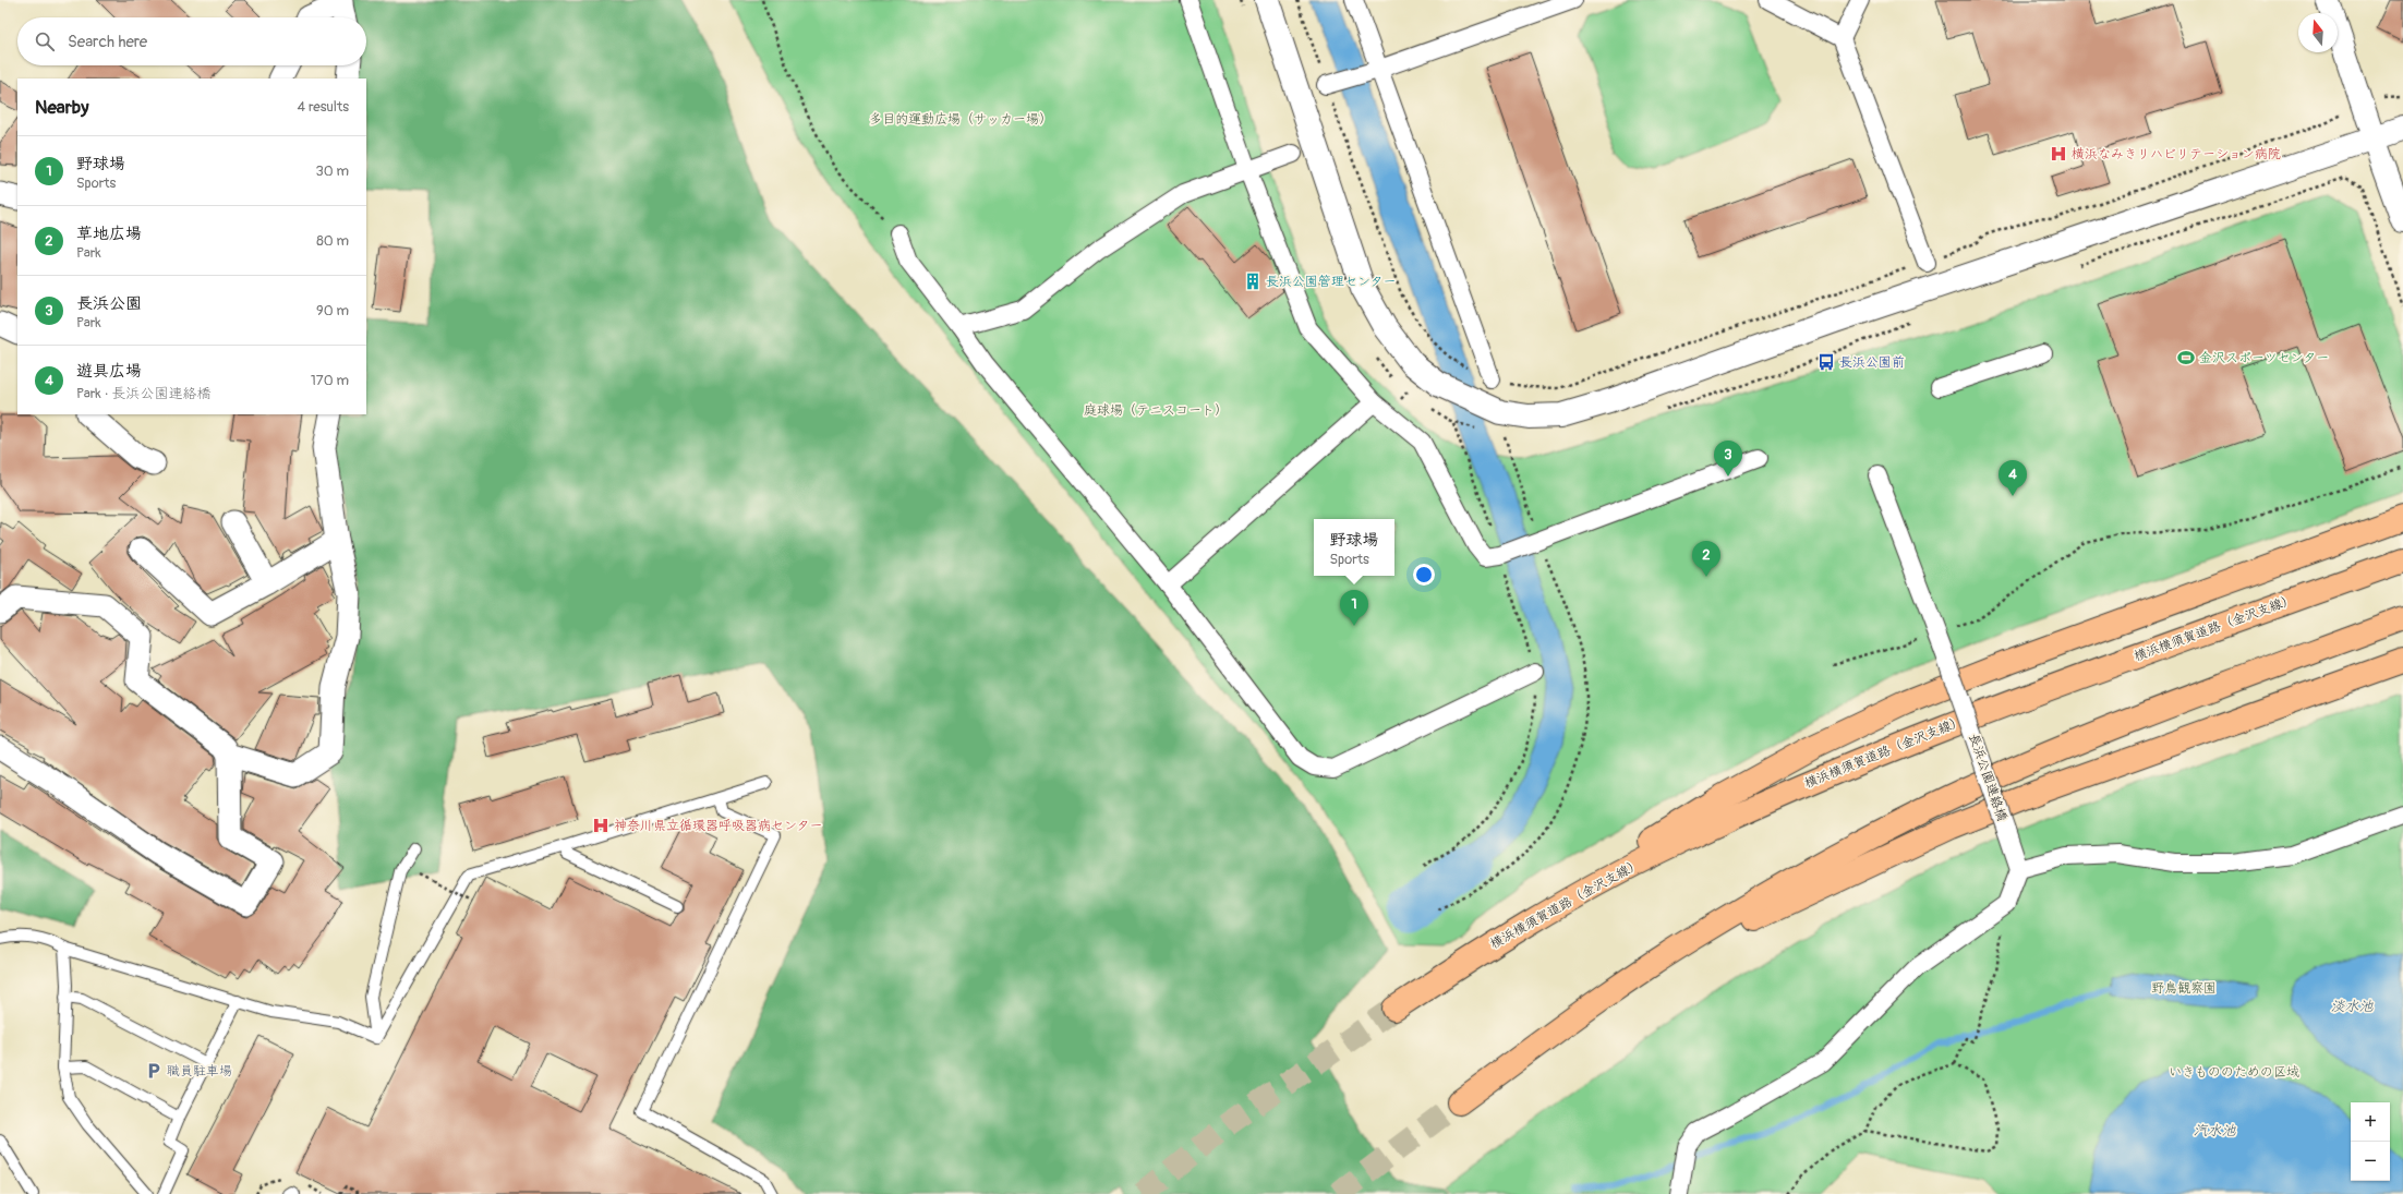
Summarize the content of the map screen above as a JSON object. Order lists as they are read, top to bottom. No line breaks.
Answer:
{"streets":{"highway":["横浜横須賀道路（金沢支線）"],"street":["長浜公園連絡橋"]},"water":["淡水池","汽水池"],"parks":["多目的運動広場（サッカー場）","庭球場（テニスコート）","野鳥観察園","いきもののための区域"],"places":{"hospital":["横浜なみきリハビリテーション病院","神奈川県立循環器呼吸器病センター"],"building":["長浜公園管理センター"],"sports":["金沢スポーツセンター"],"bus stop":["長浜公園前"],"parking":["職員駐車場"]},"north":"top","page":{"search":"Search here","heading":["Nearby","4 results"],"list":[{"mark":"1","name":"野球場","note":"Sports","value":"30 m"},{"mark":"2","name":"草地広場","note":"Park","value":"80 m"},{"mark":"3","name":"長浜公園","note":"Park","value":"90 m"},{"mark":"4","name":"遊具広場","note":"Park · 長浜公園連絡橋","value":"170 m"}],"pins":["3","4","2","1"],"popup":["野球場","Sports"],"map_buttons":["+","−"]}}
